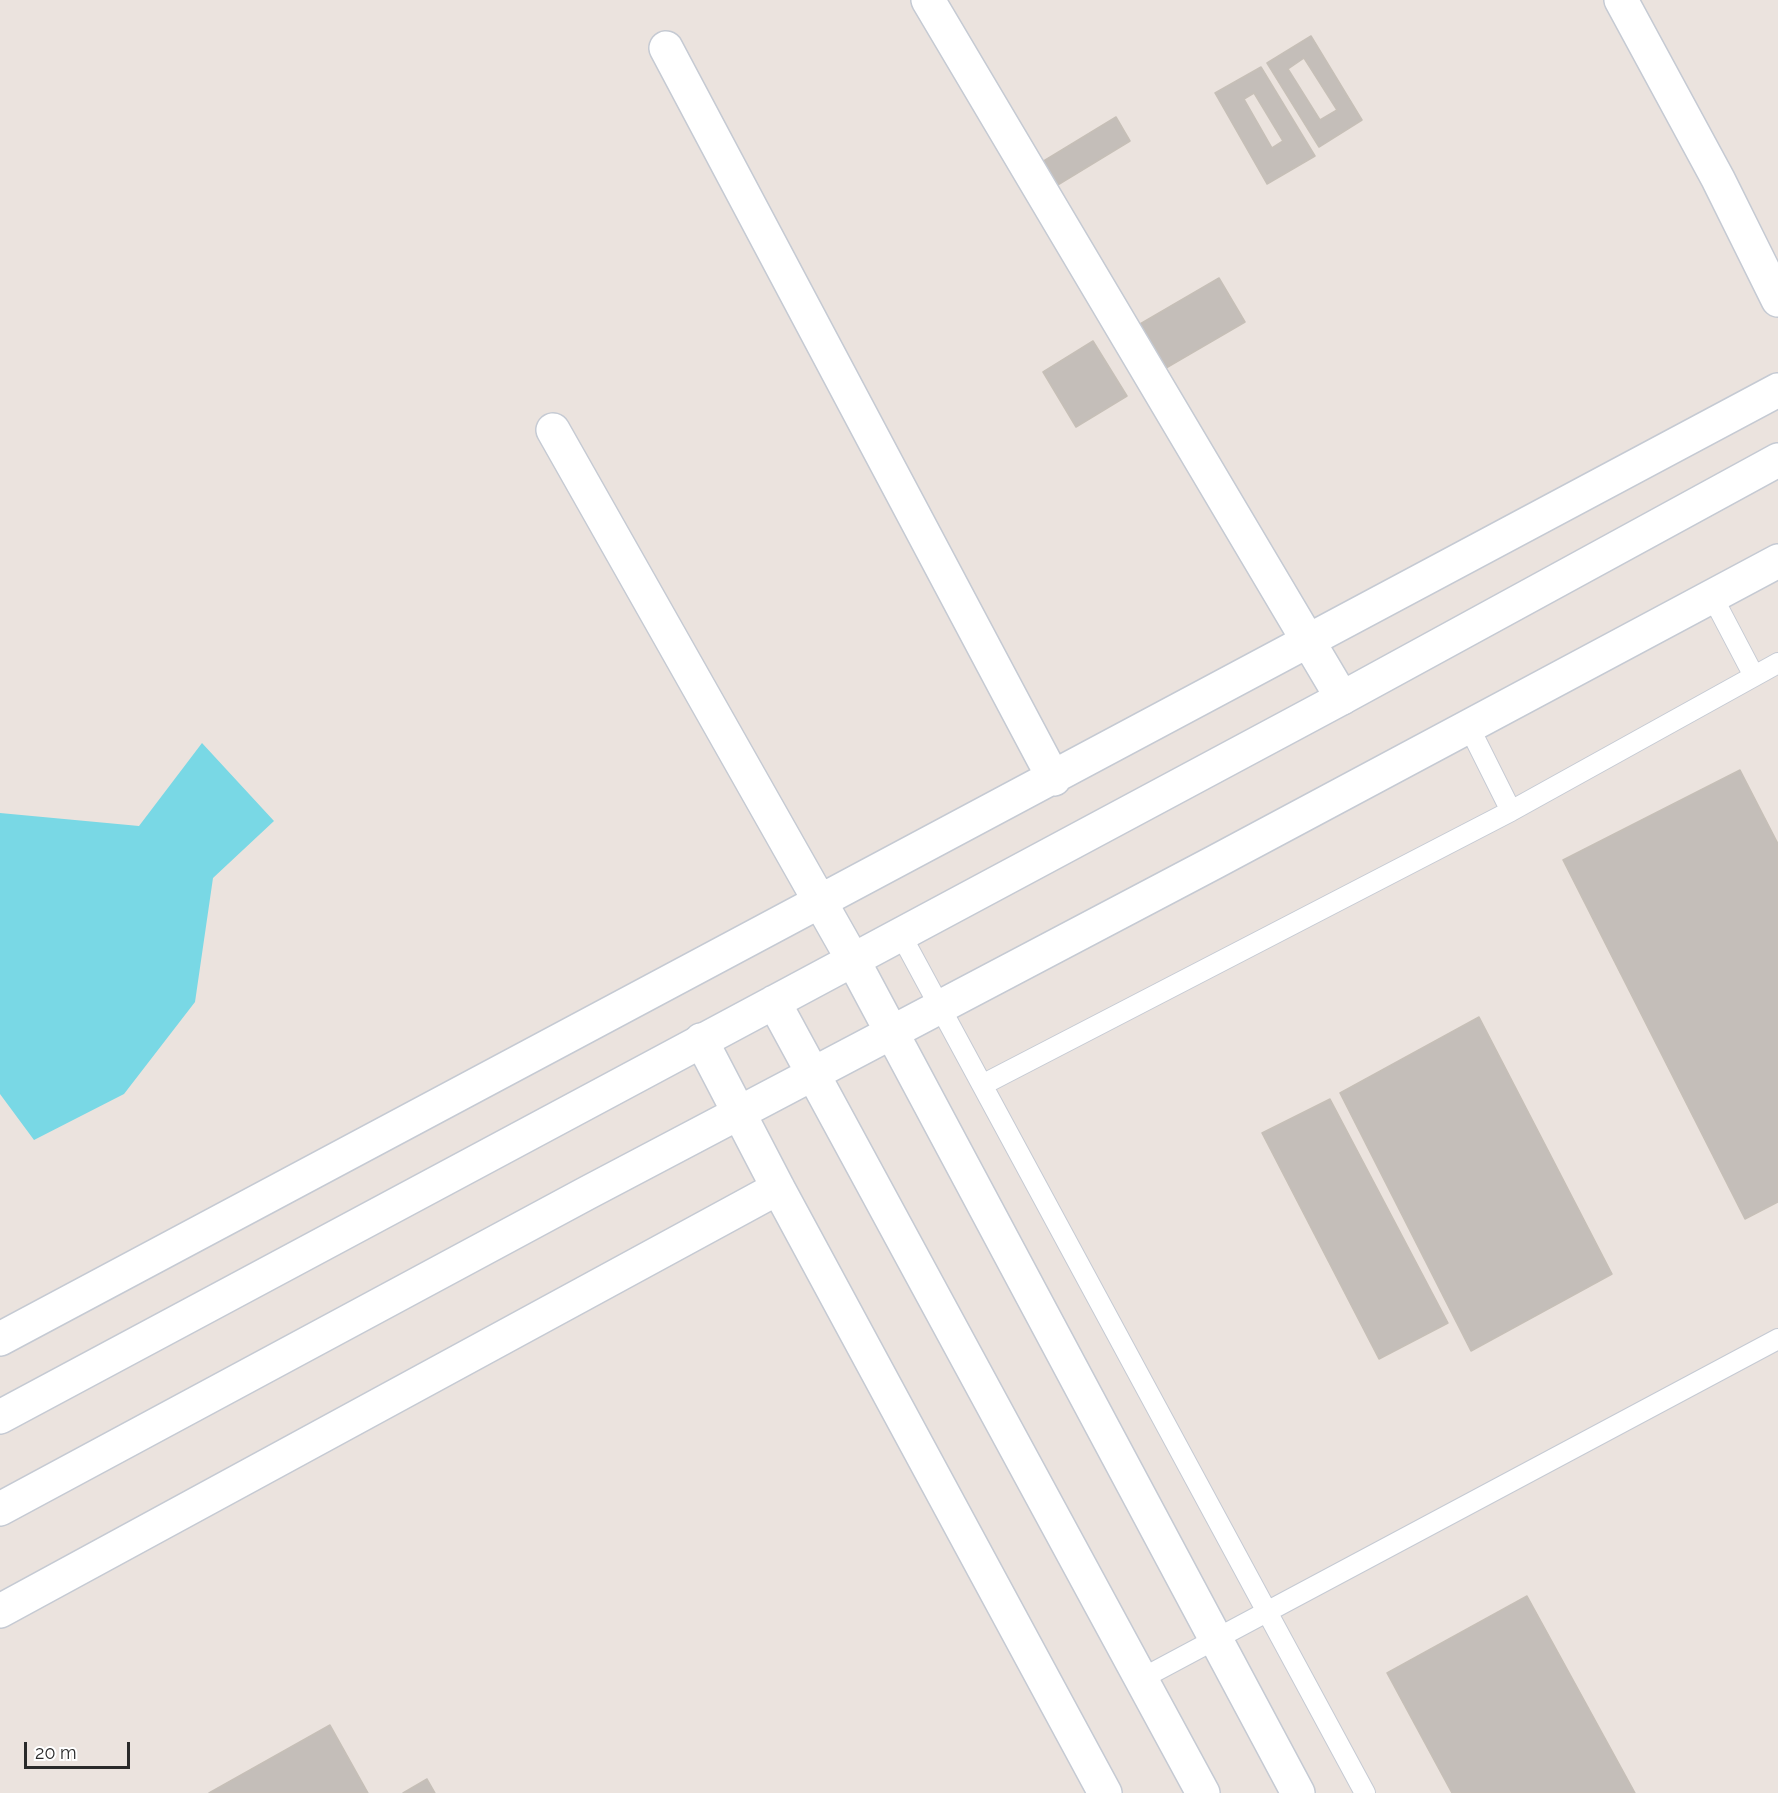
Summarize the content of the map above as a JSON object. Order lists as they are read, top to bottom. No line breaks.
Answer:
{"scale_bar":"20 m"}
